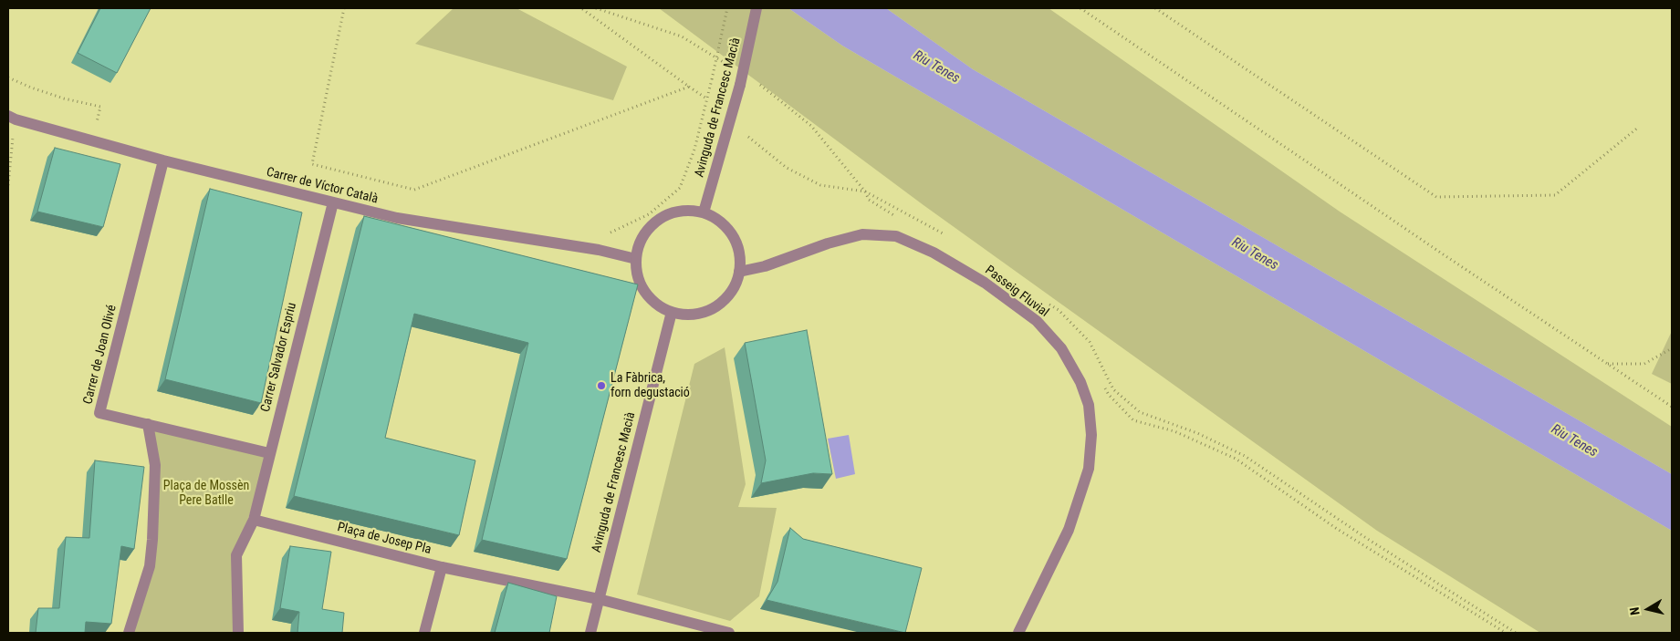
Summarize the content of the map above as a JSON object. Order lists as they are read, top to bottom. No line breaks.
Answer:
{"streets":{"street":["Avinguda de Francesc Macià","Carrer de Víctor Català","Passeig Fluvial","Carrer de Joan Olivé","Carrer Salvador Espriu","Plaça de Josep Pla"]},"crossings":[["Avinguda de Francesc Macià","Carrer de Víctor Català"],["Avinguda de Francesc Macià","Passeig Fluvial"],["Carrer de Víctor Català","Passeig Fluvial"],["Carrer de Víctor Català","Carrer de Joan Olivé"],["Carrer de Víctor Català","Carrer Salvador Espriu"],["Carrer de Joan Olivé","Carrer Salvador Espriu"],["Carrer Salvador Espriu","Plaça de Josep Pla"]],"water":["Riu Tenes"],"parks":["Plaça de Mossèn Pere Batlle"],"places":["La Fàbrica, forn degustació"],"north":"left"}
